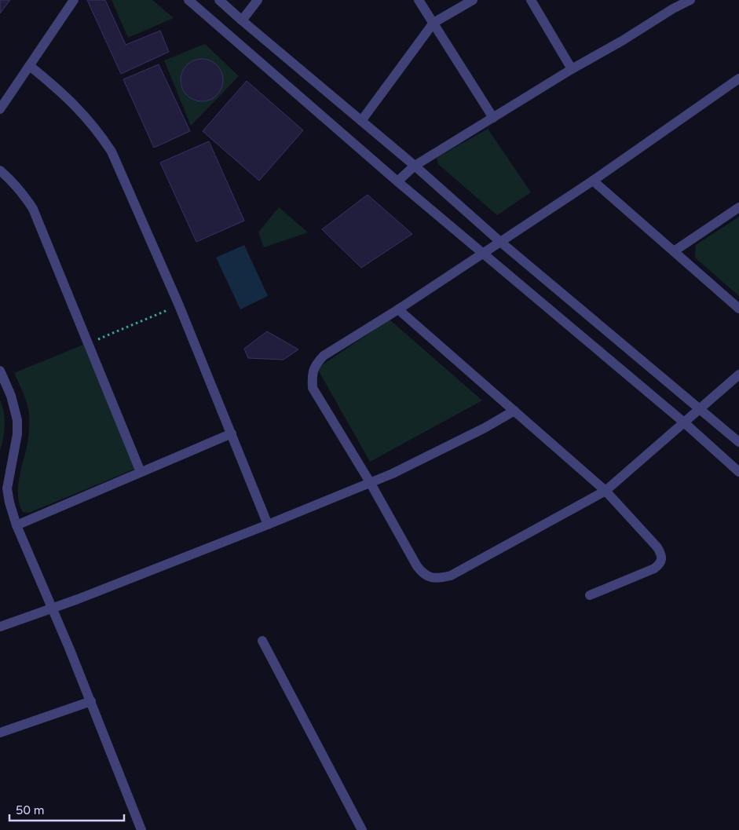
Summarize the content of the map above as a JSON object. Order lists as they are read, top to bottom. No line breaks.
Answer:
{"scale_bar":"50 m"}
